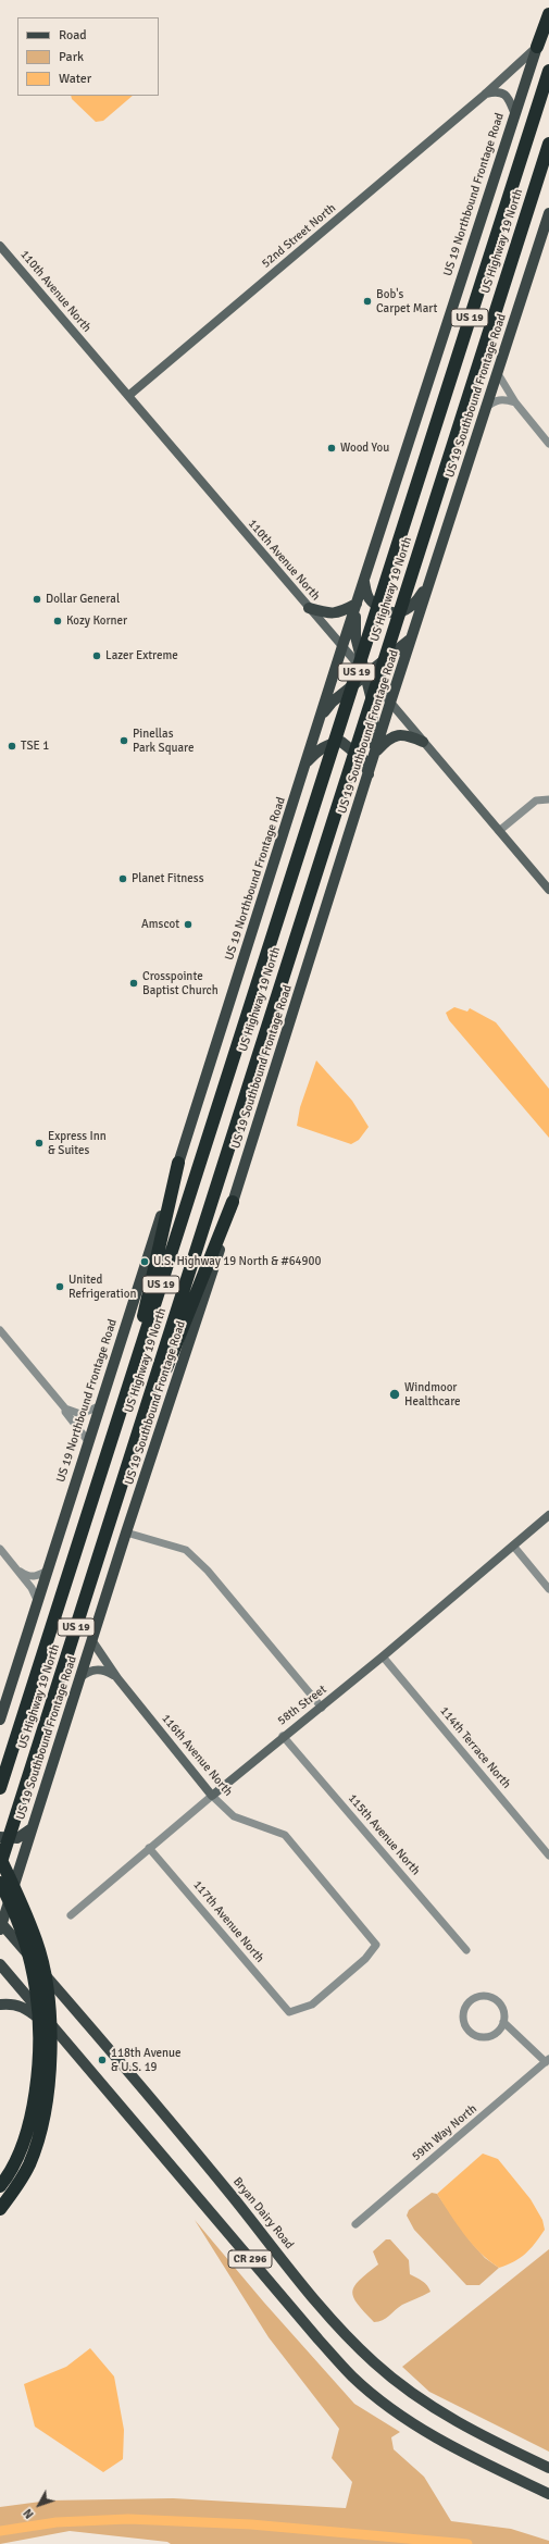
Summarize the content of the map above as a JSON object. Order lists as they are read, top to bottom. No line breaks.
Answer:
{"streets":{"highway":["US Highway 19 North","US 19"],"main road":["US 19 Northbound Frontage Road","US 19 Southbound Frontage Road","Bryan Dairy Road","CR 296"],"street":["52nd Street North","110th Avenue North","58th Street","114th Terrace North","116th Avenue North","115th Avenue North","117th Avenue North","59th Way North"]},"crossings":[["US 19 Northbound Frontage Road","52nd Street North"],["US 19 Northbound Frontage Road","110th Avenue North"],["52nd Street North","110th Avenue North"],["110th Avenue North","US 19 Southbound Frontage Road"],["US 19 Southbound Frontage Road","116th Avenue North"],["US 19 Southbound Frontage Road","Bryan Dairy Road"],["58th Street","114th Terrace North"],["58th Street","116th Avenue North"],["58th Street","115th Avenue North"],["58th Street","117th Avenue North"],["116th Avenue North","117th Avenue North"]],"places":["Bob's Carpet Mart","Wood You","Dollar General","Kozy Korner","Lazer Extreme","Pinellas Park Square","TSE 1","Planet Fitness","Amscot","Crosspointe Baptist Church","Express Inn & Suites","U.S. Highway 19 North & #64900","United Refrigeration","Windmoor Healthcare","118th Avenue & U.S. 19"],"legend":["Road","Park","Water"],"north":"bottom left"}
